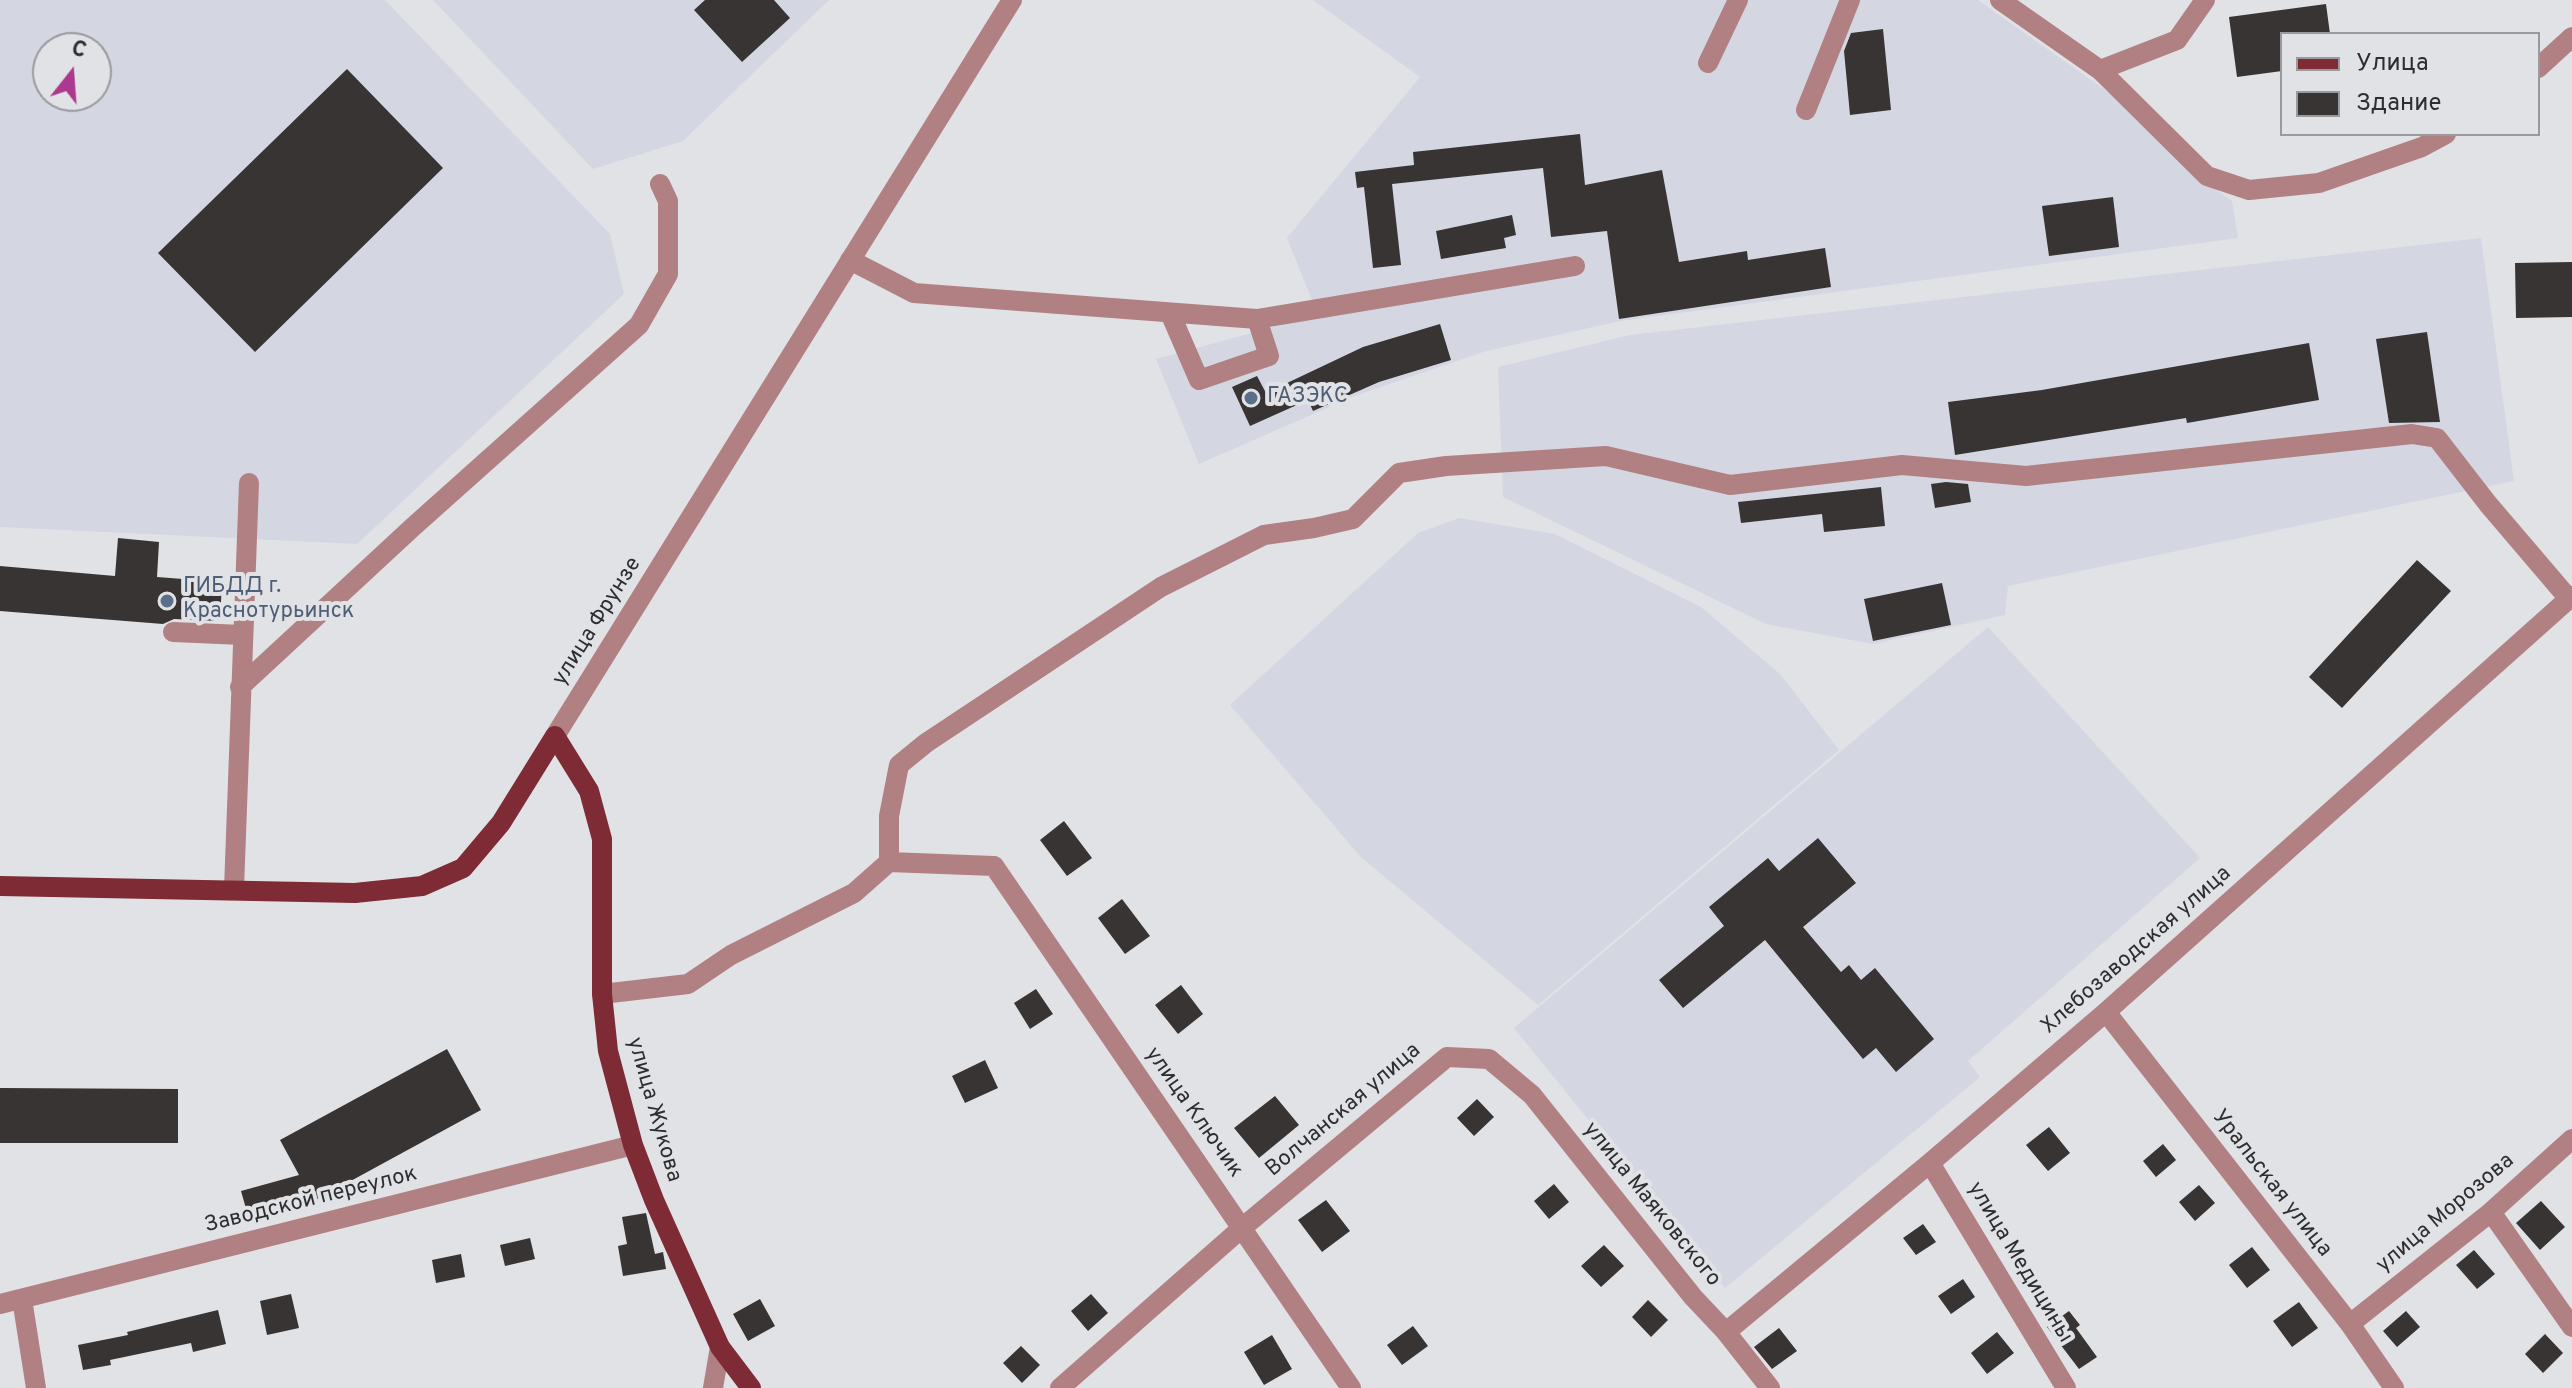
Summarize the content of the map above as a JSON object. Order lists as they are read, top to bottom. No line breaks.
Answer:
{"streets":{"main road":["улица Фрунзе","улица Жукова"],"street":["Хлебозаводская улица","Волчанская улица","улица Ключик","Уральская улица","Заводской переулок","улица Маяковского","улица Морозова","улица Медицины"]},"crossings":[["улица Фрунзе","улица Жукова"],["Хлебозаводская улица","Уральская улица"],["Хлебозаводская улица","улица Маяковского"],["Хлебозаводская улица","улица Медицины"],["улица Жукова","Заводской переулок"],["Волчанская улица","улица Ключик"],["Волчанская улица","улица Маяковского"],["Уральская улица","улица Морозова"]],"places":["ГАЗЭКС","ГИБДД г. Краснотурьинск"],"legend":["Улица","Здание"],"north":"top"}
